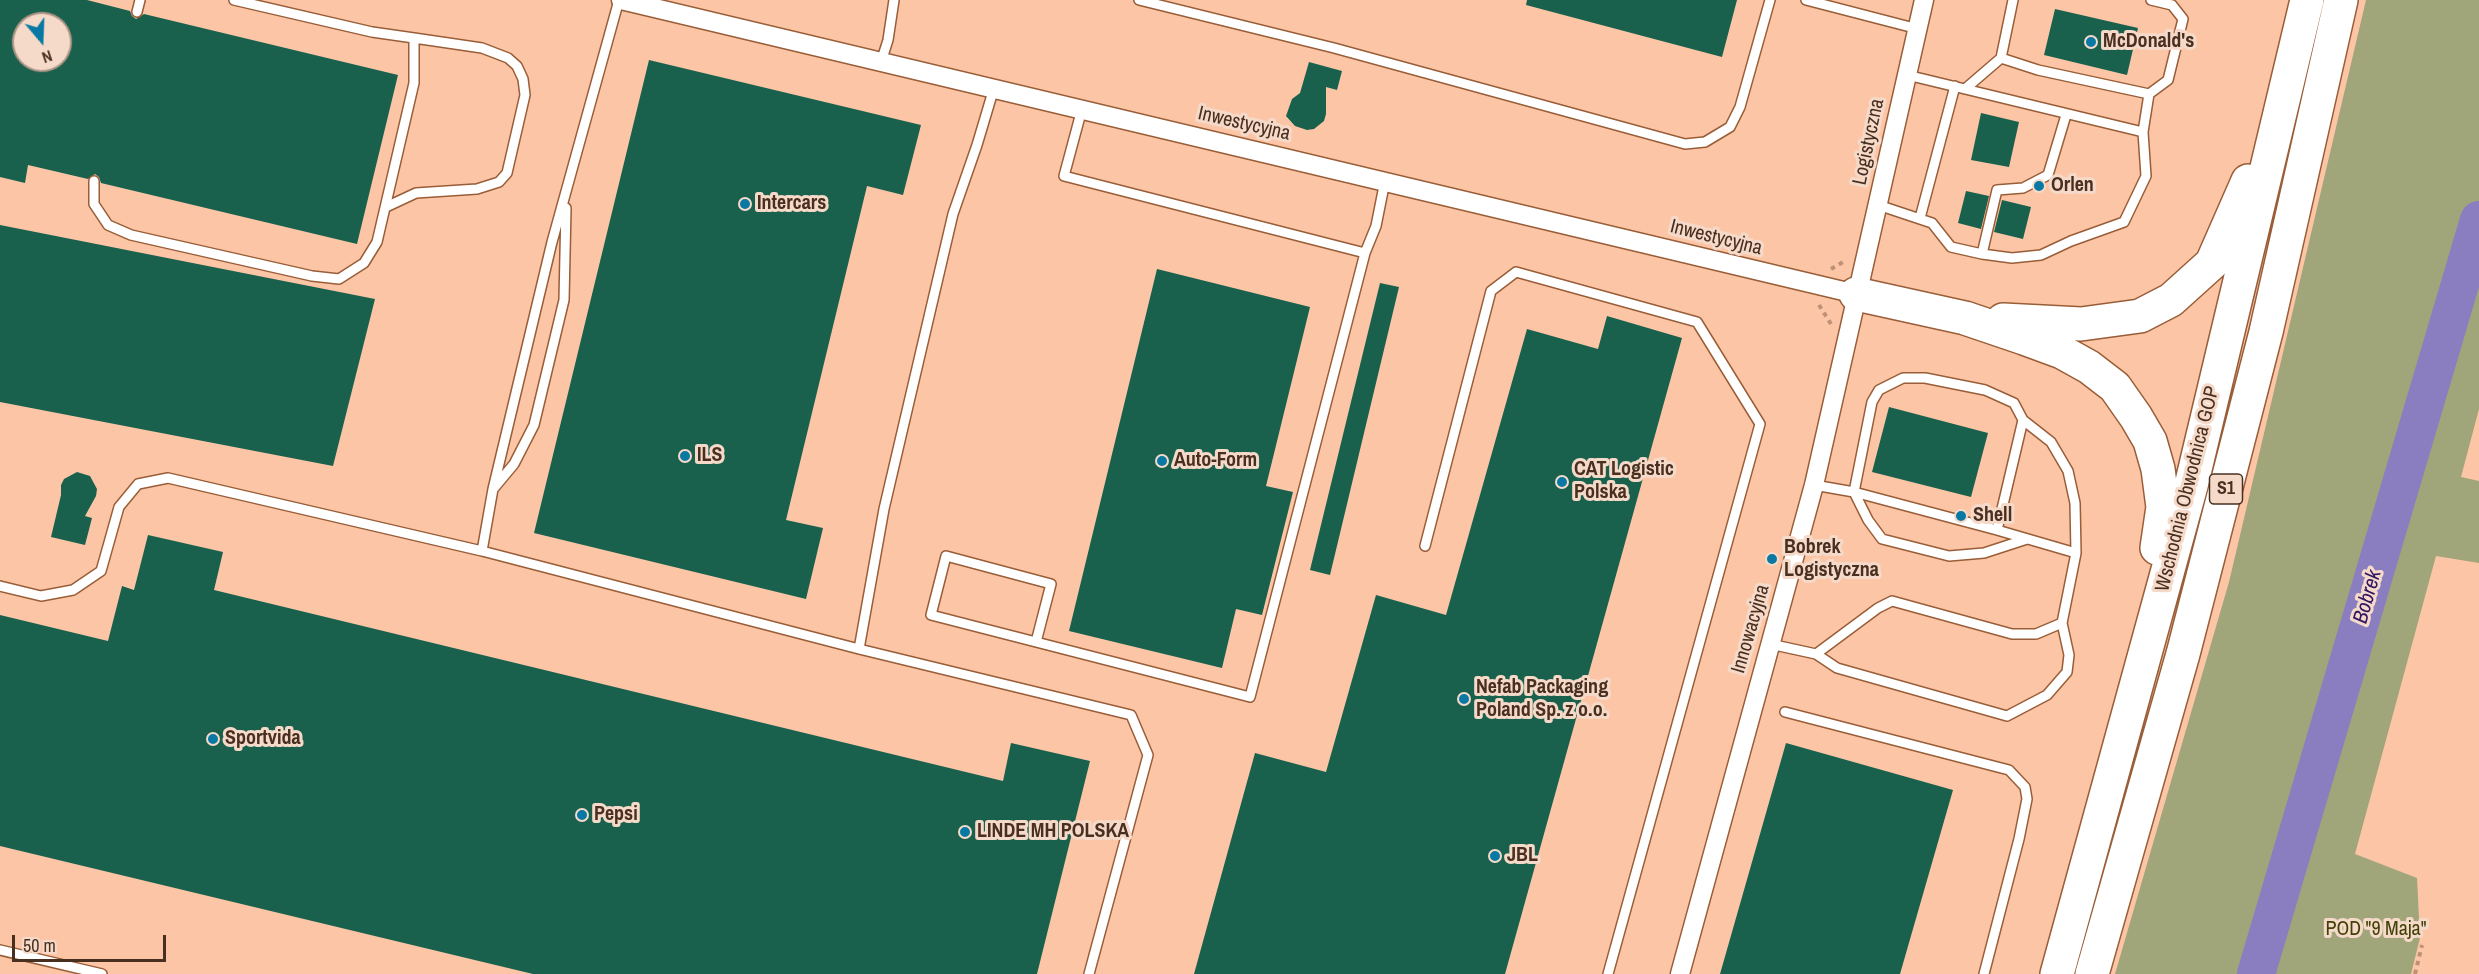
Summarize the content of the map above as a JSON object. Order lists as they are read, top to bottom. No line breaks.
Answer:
{"streets":{"highway":["Wschodnia Obwodnica GOP","S1"],"street":["Inwestycyjna","Logistyczna","Innowacyjna"]},"crossings":[["Inwestycyjna","Logistyczna"],["Inwestycyjna","Innowacyjna"],["Logistyczna","Innowacyjna"]],"water":["Bobrek"],"parks":["POD \"9 Maja\""],"places":["McDonald's","Orlen","Intercars","ILS","Auto-Form","CAT Logistic Polska","Shell","Bobrek Logistyczna","Nefab Packaging Poland Sp. z o.o.","Sportvida","Pepsi","LINDE MH POLSKA","JBL"],"scale_bar":"50 m","north":"bottom"}
